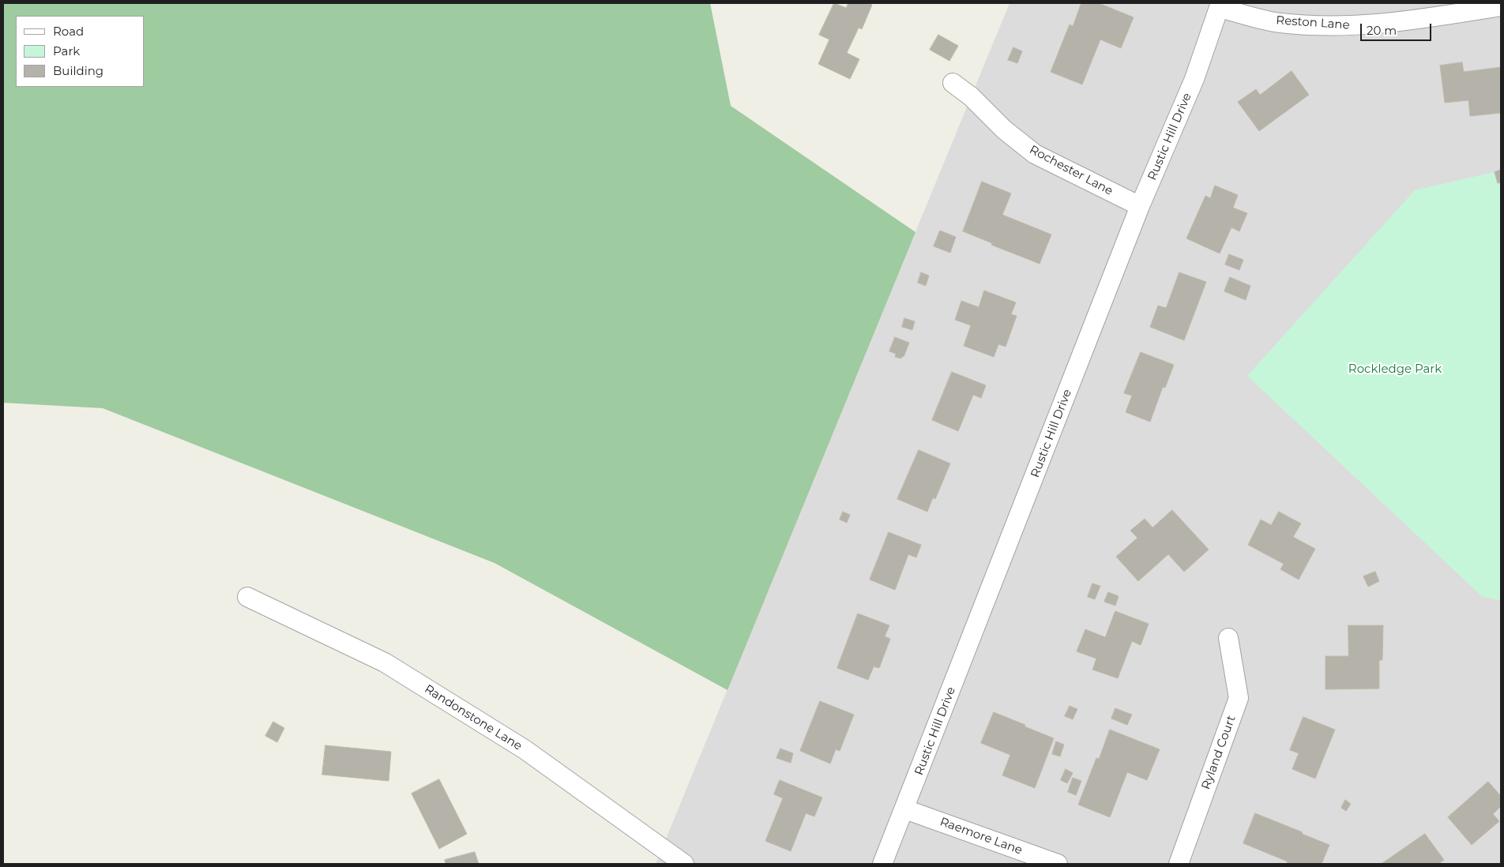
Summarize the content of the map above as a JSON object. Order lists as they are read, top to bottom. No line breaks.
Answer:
{"streets":{"street":["Reston Lane","Rustic Hill Drive","Rochester Lane","Randonstone Lane","Ryland Court","Raemore Lane"]},"crossings":[["Reston Lane","Rustic Hill Drive"],["Rustic Hill Drive","Rochester Lane"],["Rustic Hill Drive","Raemore Lane"]],"parks":["Rockledge Park"],"legend":["Road","Park","Building"],"scale_bar":"20 m"}
